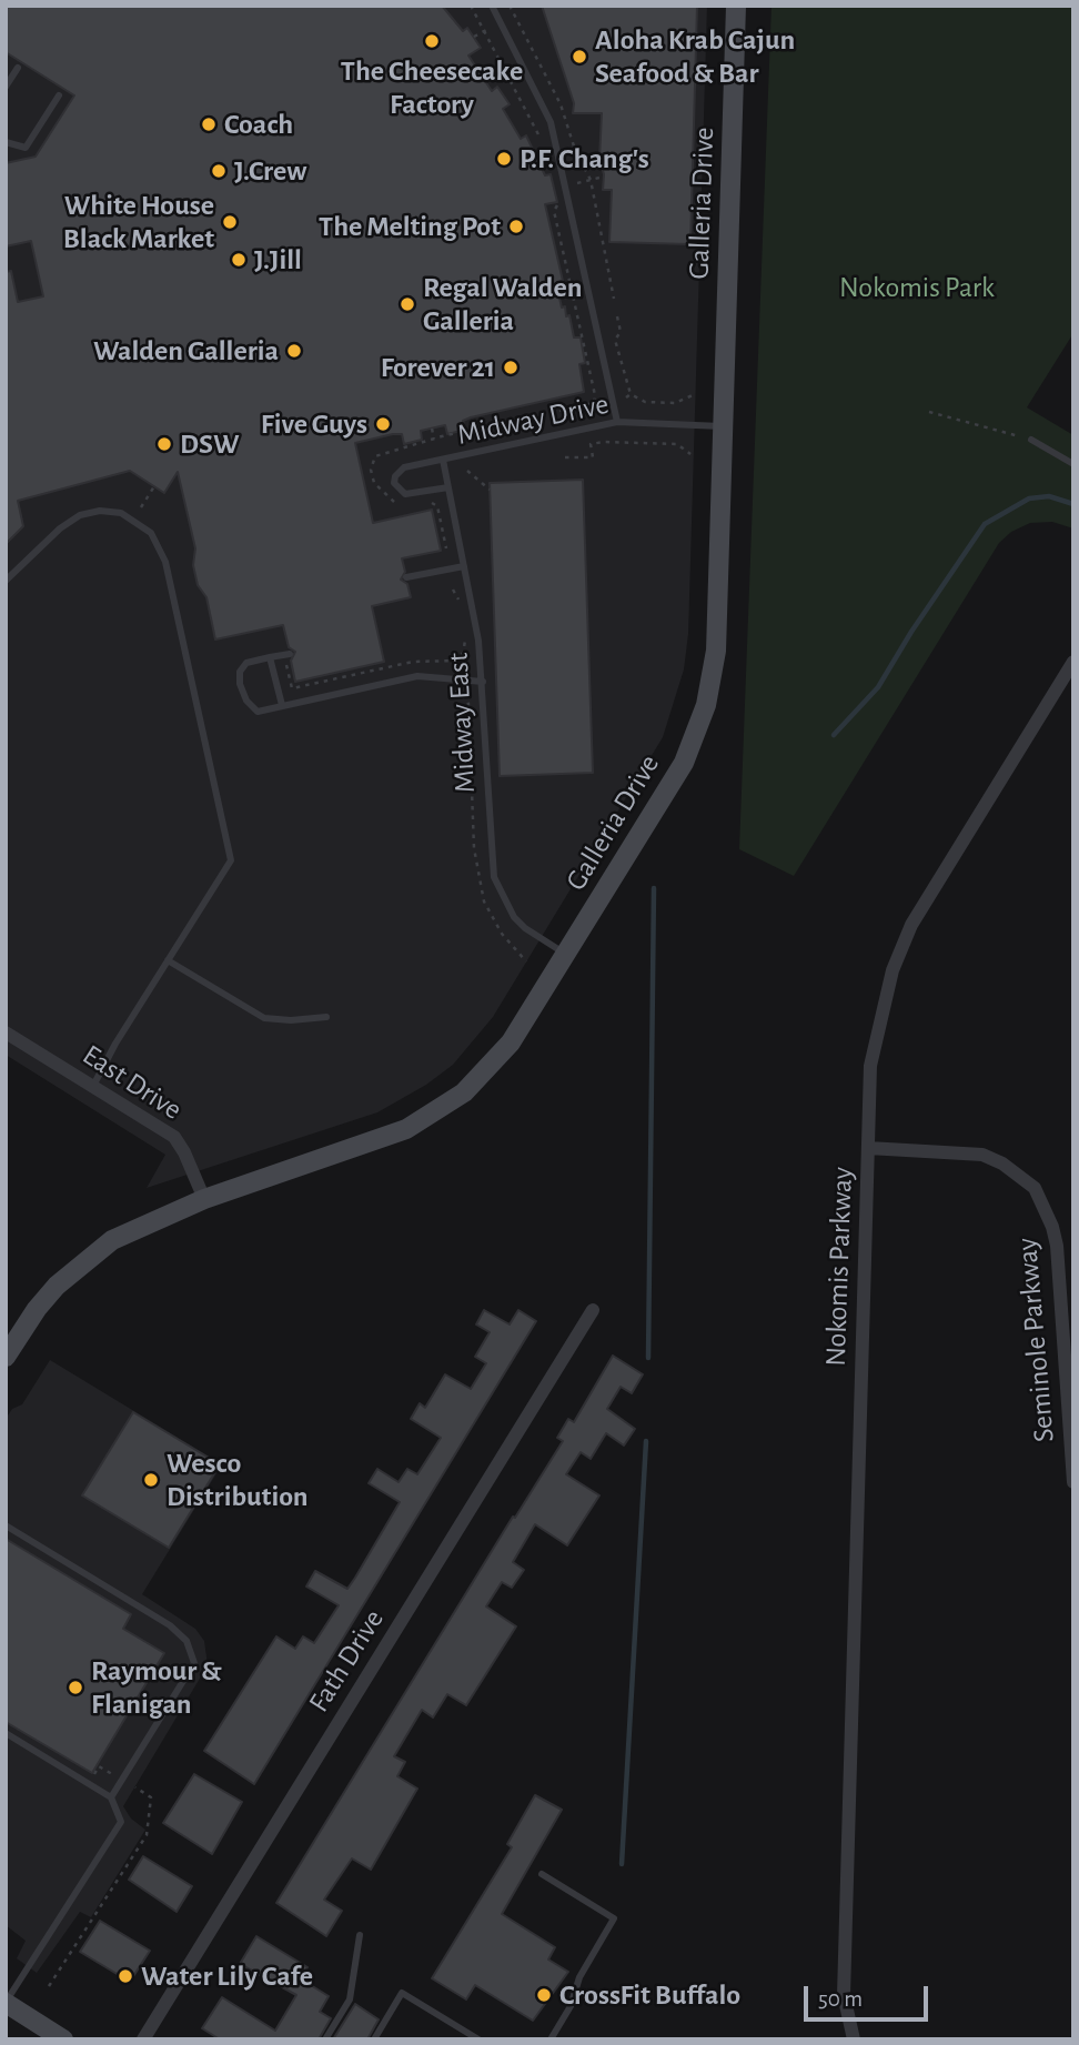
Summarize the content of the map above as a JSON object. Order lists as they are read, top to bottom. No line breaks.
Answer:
{"streets":{"street":["Galleria Drive","East Drive","Nokomis Parkway","Seminole Parkway","Fath Drive"],"lane":["Midway Drive","Midway East"]},"crossings":[["Galleria Drive","Midway Drive"],["Galleria Drive","Midway East"],["Galleria Drive","East Drive"],["Midway Drive","Midway East"],["Nokomis Parkway","Seminole Parkway"]],"parks":["Nokomis Park"],"places":["The Cheesecake Factory","Aloha Krab Cajun Seafood & Bar","Coach","P.F. Chang's","J.Crew","White House Black Market","The Melting Pot","J.Jill","Regal Walden Galleria","Walden Galleria","Forever 21","Five Guys","DSW","Wesco Distribution","Raymour & Flanigan","Water Lily Cafe","CrossFit Buffalo"],"scale_bar":"50 m"}
